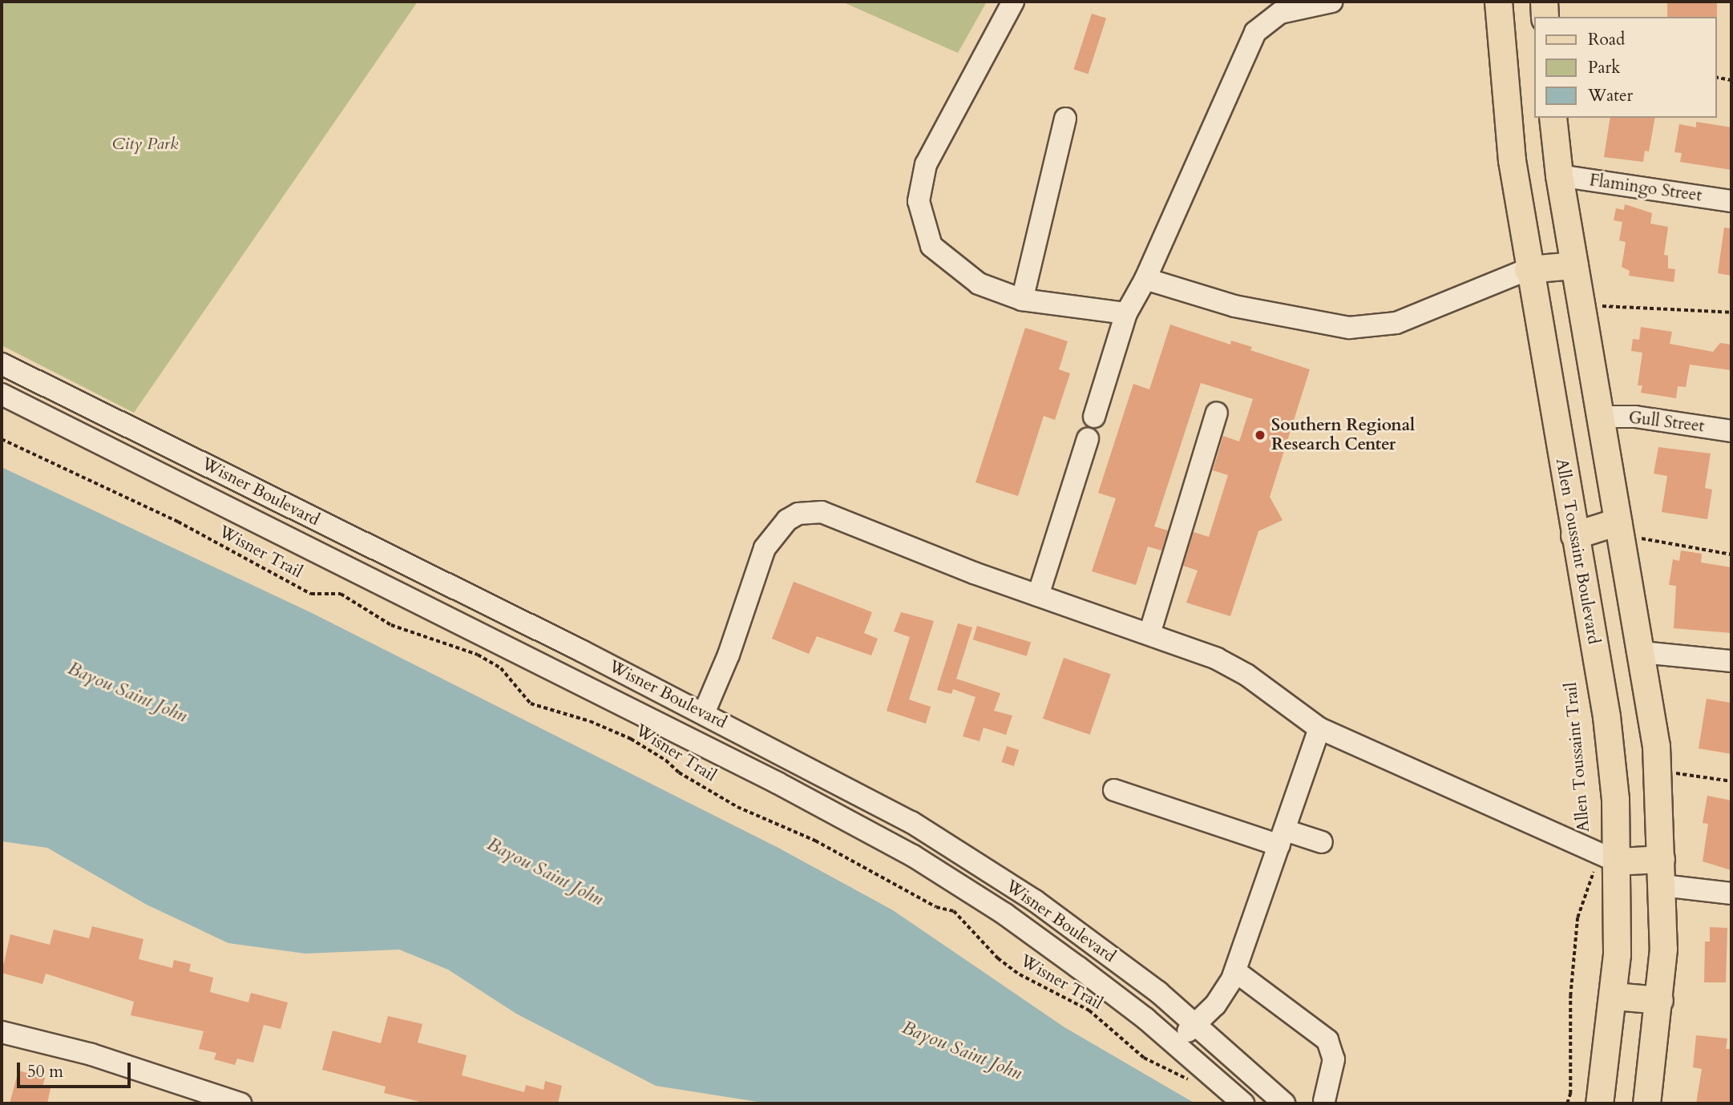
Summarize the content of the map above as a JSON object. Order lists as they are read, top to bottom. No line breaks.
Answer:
{"streets":{"main road":["Allen Toussaint Boulevard"],"street":["Flamingo Street","Gull Street","Wisner Boulevard"],"path":["Wisner Trail","Allen Toussaint Trail"]},"crossings":[["Allen Toussaint Boulevard","Allen Toussaint Trail"]],"water":["Bayou Saint John"],"parks":["City Park"],"places":["Southern Regional Research Center"],"legend":["Road","Park","Water"],"scale_bar":"50 m"}
